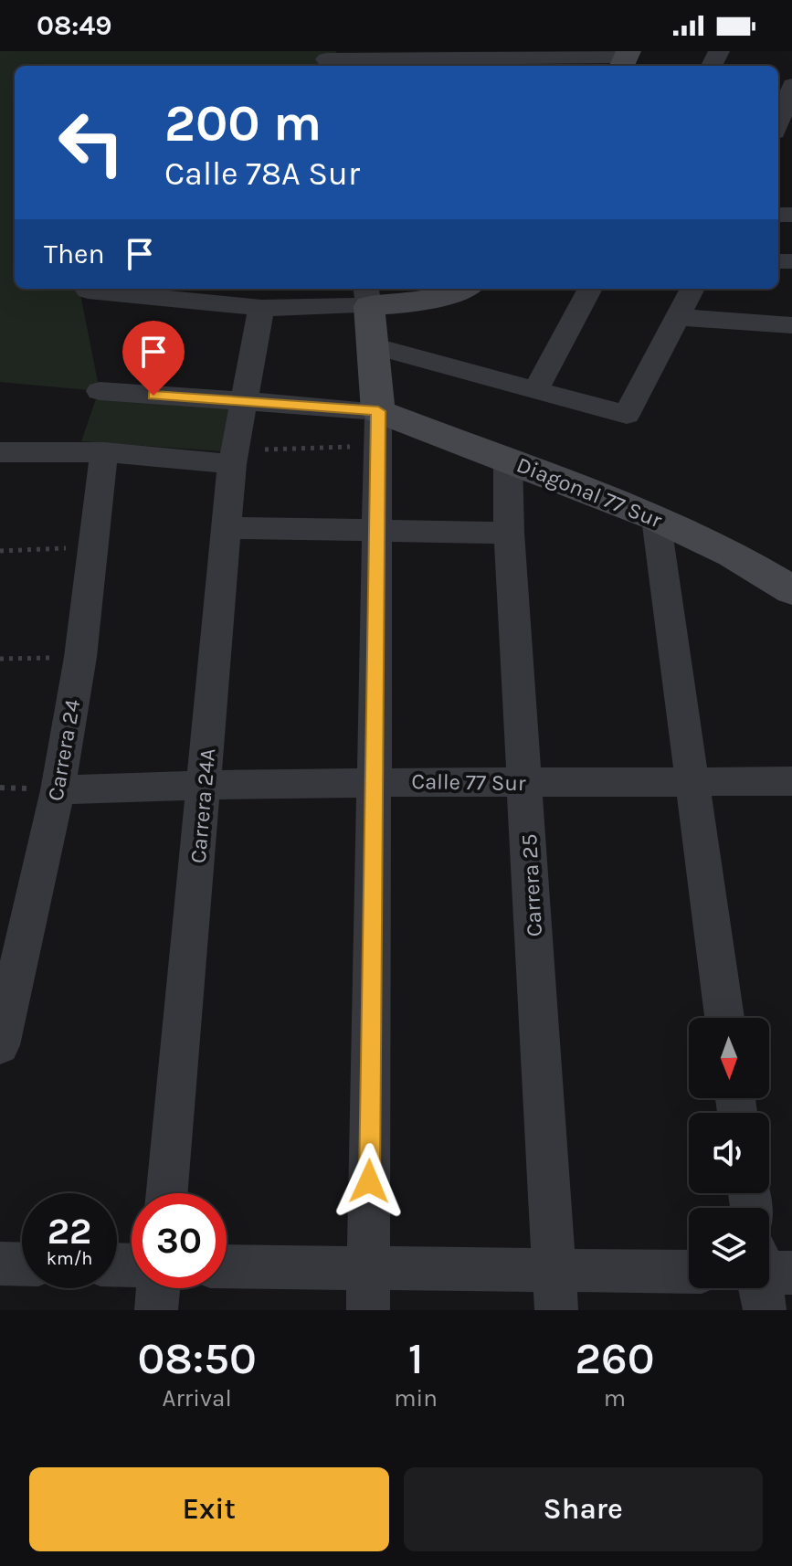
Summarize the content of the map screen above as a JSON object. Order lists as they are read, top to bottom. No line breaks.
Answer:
{"streets":{"street":["Diagonal 77 Sur","Carrera 24","Calle 77 Sur","Carrera 24A","Carrera 25"]},"crossings":[["Diagonal 77 Sur","Carrera 25"],["Carrera 24","Calle 77 Sur"],["Calle 77 Sur","Carrera 24A"],["Calle 77 Sur","Carrera 25"]],"north":"bottom","page":{"status":"08:49","turn":["200 m","Calle 78A Sur"],"then":"Then","speed":"22 km/h","limit":"30","eta":["08:50","Arrival","1","min","260","m"],"buttons":["Exit","Share"]}}
